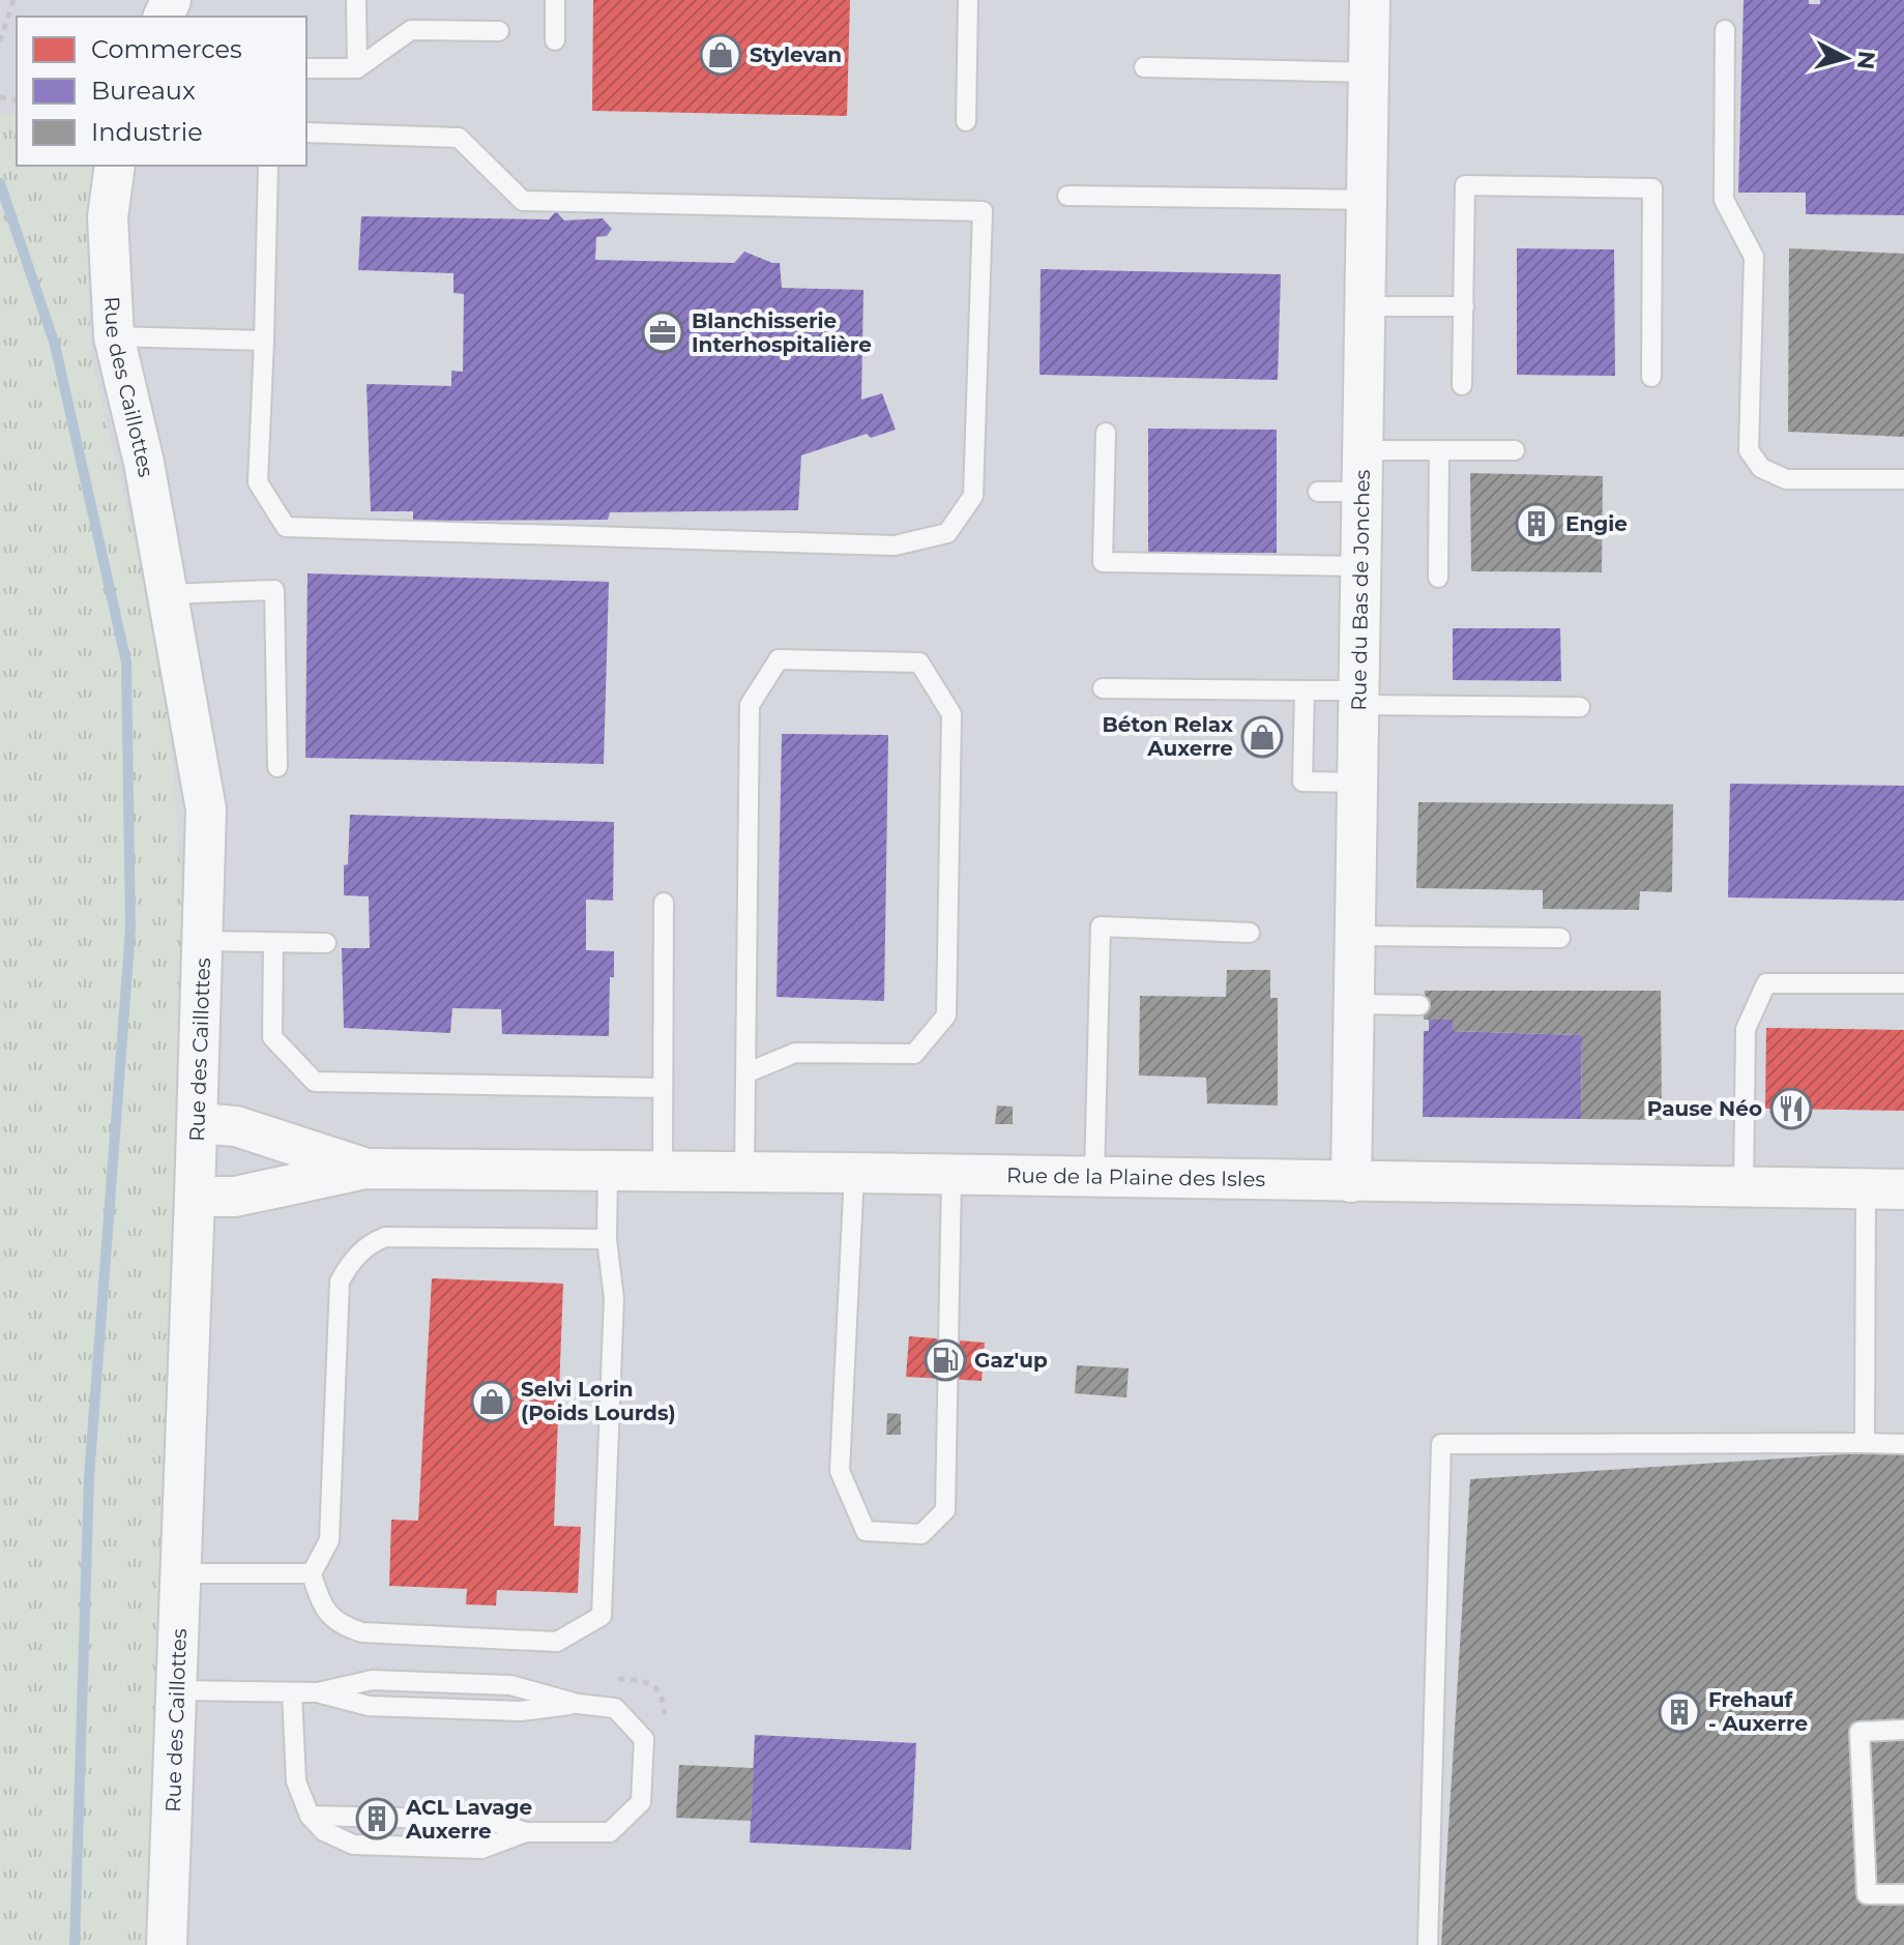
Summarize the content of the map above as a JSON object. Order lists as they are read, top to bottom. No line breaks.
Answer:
{"streets":{"street":["Rue des Caillottes","Rue du Bas de Jonches","Rue de la Plaine des Isles"]},"crossings":[["Rue des Caillottes","Rue de la Plaine des Isles"],["Rue du Bas de Jonches","Rue de la Plaine des Isles"]],"places":{"shop":["Stylevan","Béton Relax Auxerre","Selvi Lorin (Poids Lourds)"],"office":["Blanchisserie Interhospitalière"],"building":["Engie","Frehauf - Auxerre","ACL Lavage Auxerre"],"restaurant":["Pause Néo"],"fuel station":["Gaz'up"]},"legend":["Commerces","Bureaux","Industrie"],"north":"right"}
